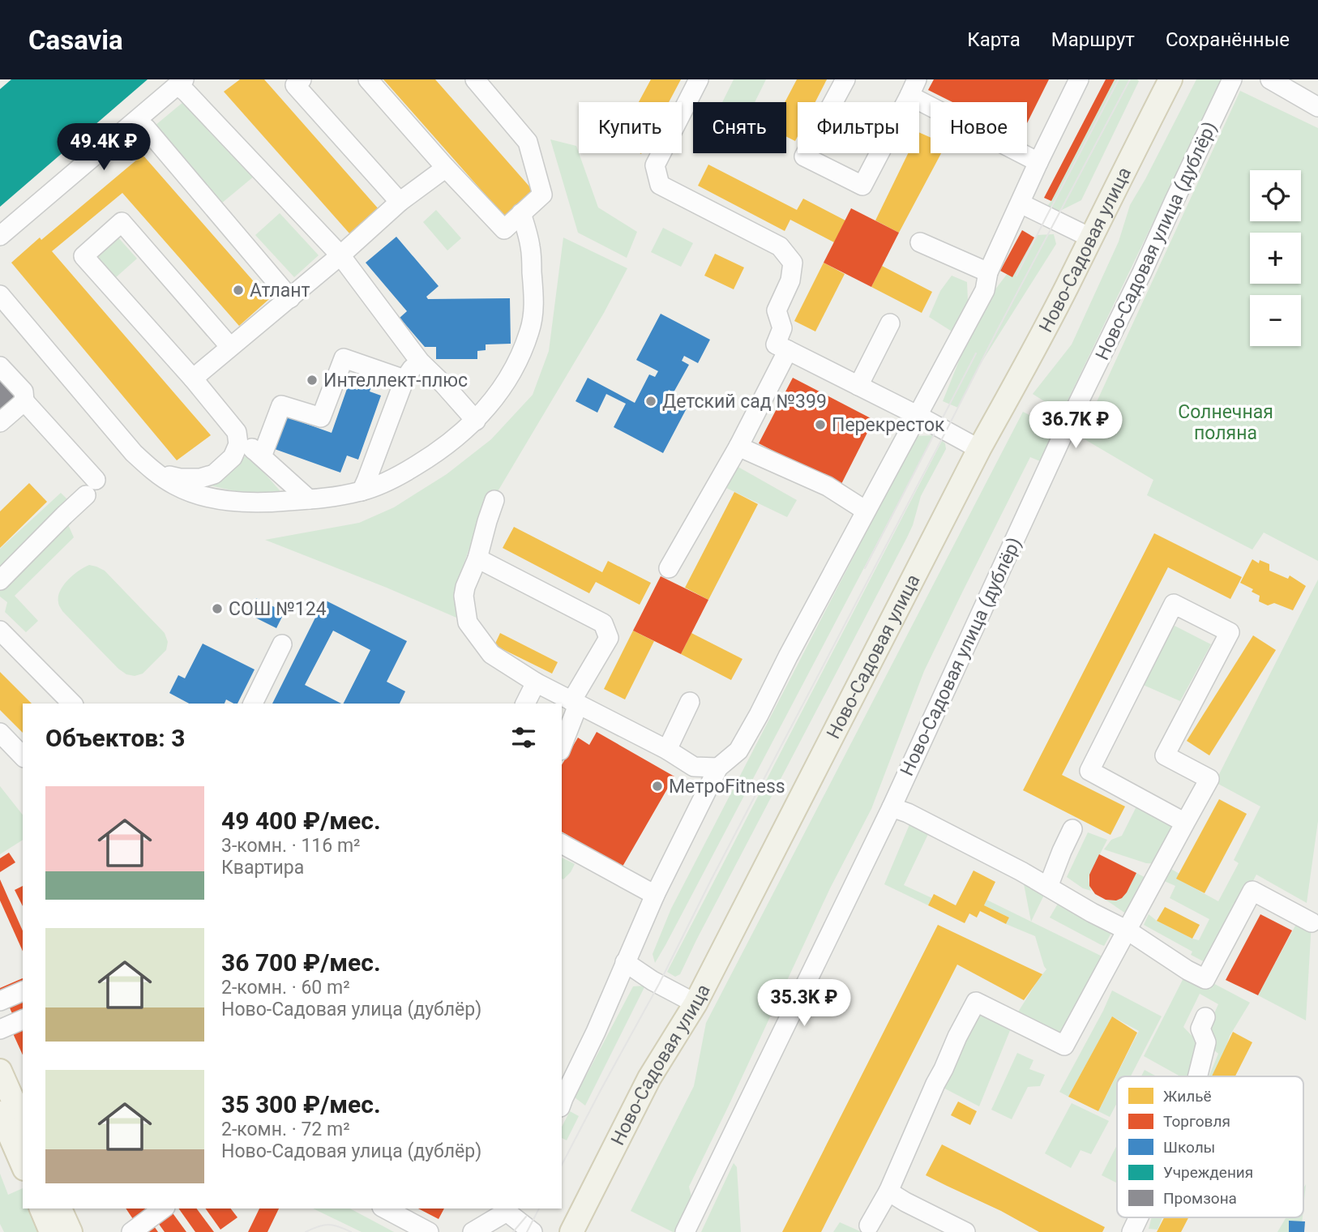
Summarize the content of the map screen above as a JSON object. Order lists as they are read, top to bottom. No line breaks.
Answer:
{"streets":{"main road":["Ново-Садовая улица"],"street":["Ново-Садовая улица (дублёр)"]},"parks":["Солнечная поляна"],"places":["Атлант","Интеллект-плюс","Детский сад №399","Перекресток","СОШ №124","МетроFitness"],"legend":["Жильё","Торговля","Школы","Учреждения","Промзона"],"page":{"header":"Casavia","nav":["Карта","Маршрут","Сохранённые"],"chip":["Купить","Снять","Фильтры","Новое"],"price":["49.4K ₽","36.7K ₽","35.3K ₽"],"map_buttons":["+","−"],"heading":"Объектов: 3","list":[{"name":"49 400 ₽/мес.","note":"3-комн. · 116 m² · Квартира"},{"name":"36 700 ₽/мес.","note":"2-комн. · 60 m² · Ново-Садовая улица (дублёр)"},{"name":"35 300 ₽/мес.","note":"2-комн. · 72 m² · Ново-Садовая улица (дублёр)"}]}}
